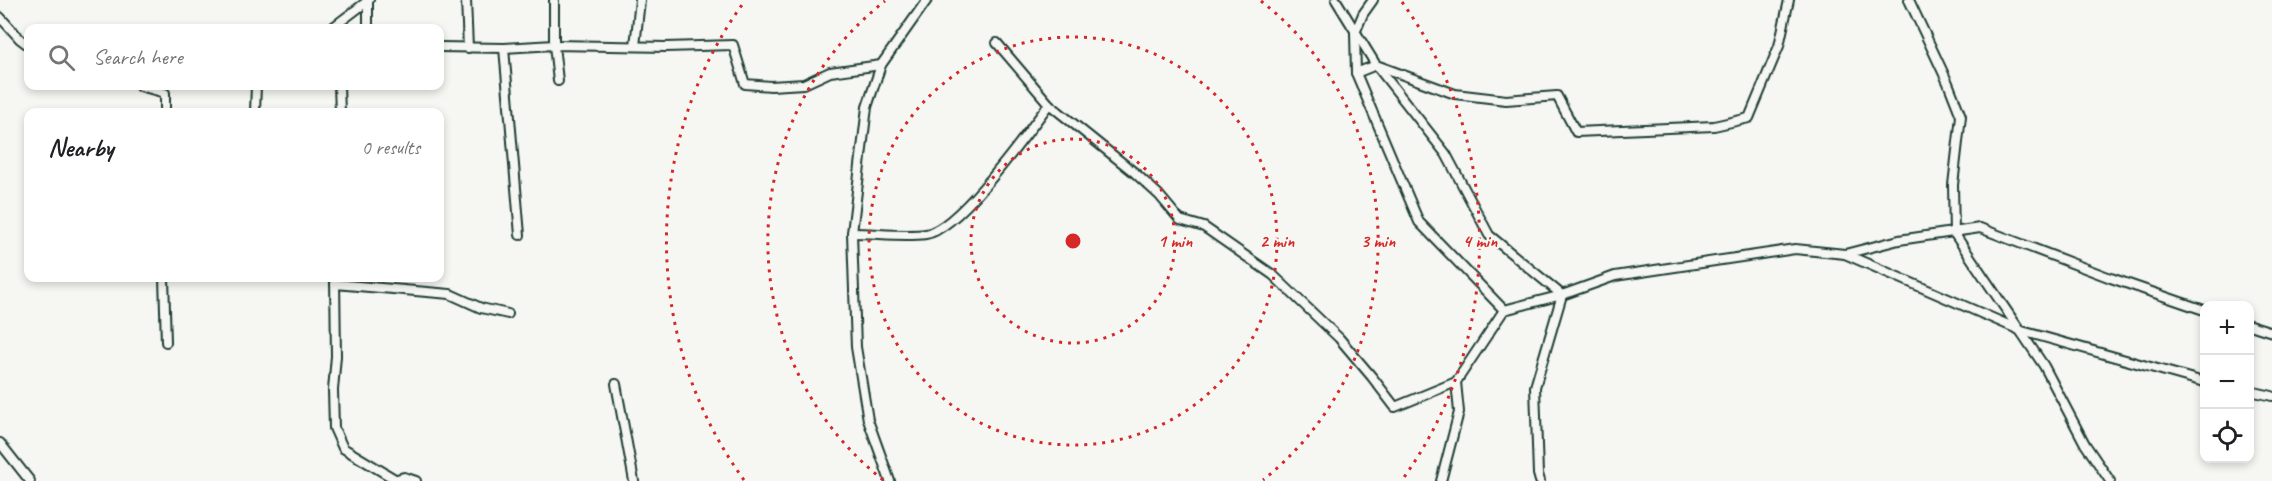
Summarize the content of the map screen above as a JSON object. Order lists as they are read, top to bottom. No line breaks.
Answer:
{"page":{"search":"Search here","heading":["Nearby","0 results"],"map_buttons":["+","−"]},"rings":["1 min","2 min","3 min","4 min"]}
